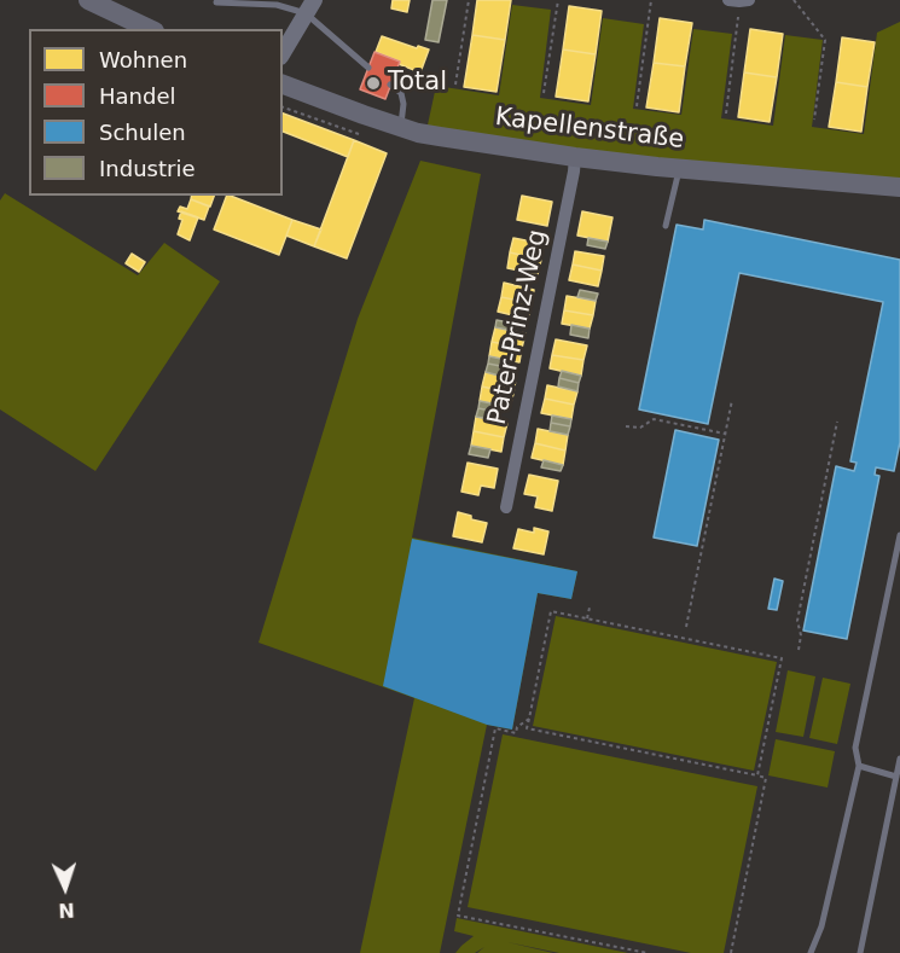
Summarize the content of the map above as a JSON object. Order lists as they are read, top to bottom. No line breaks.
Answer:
{"streets":{"main road":["Kapellenstraße"],"street":["Pater-Prinz-Weg"]},"crossings":[["Kapellenstraße","Pater-Prinz-Weg"]],"places":["Total"],"legend":["Wohnen","Handel","Schulen","Industrie"],"north":"bottom"}
